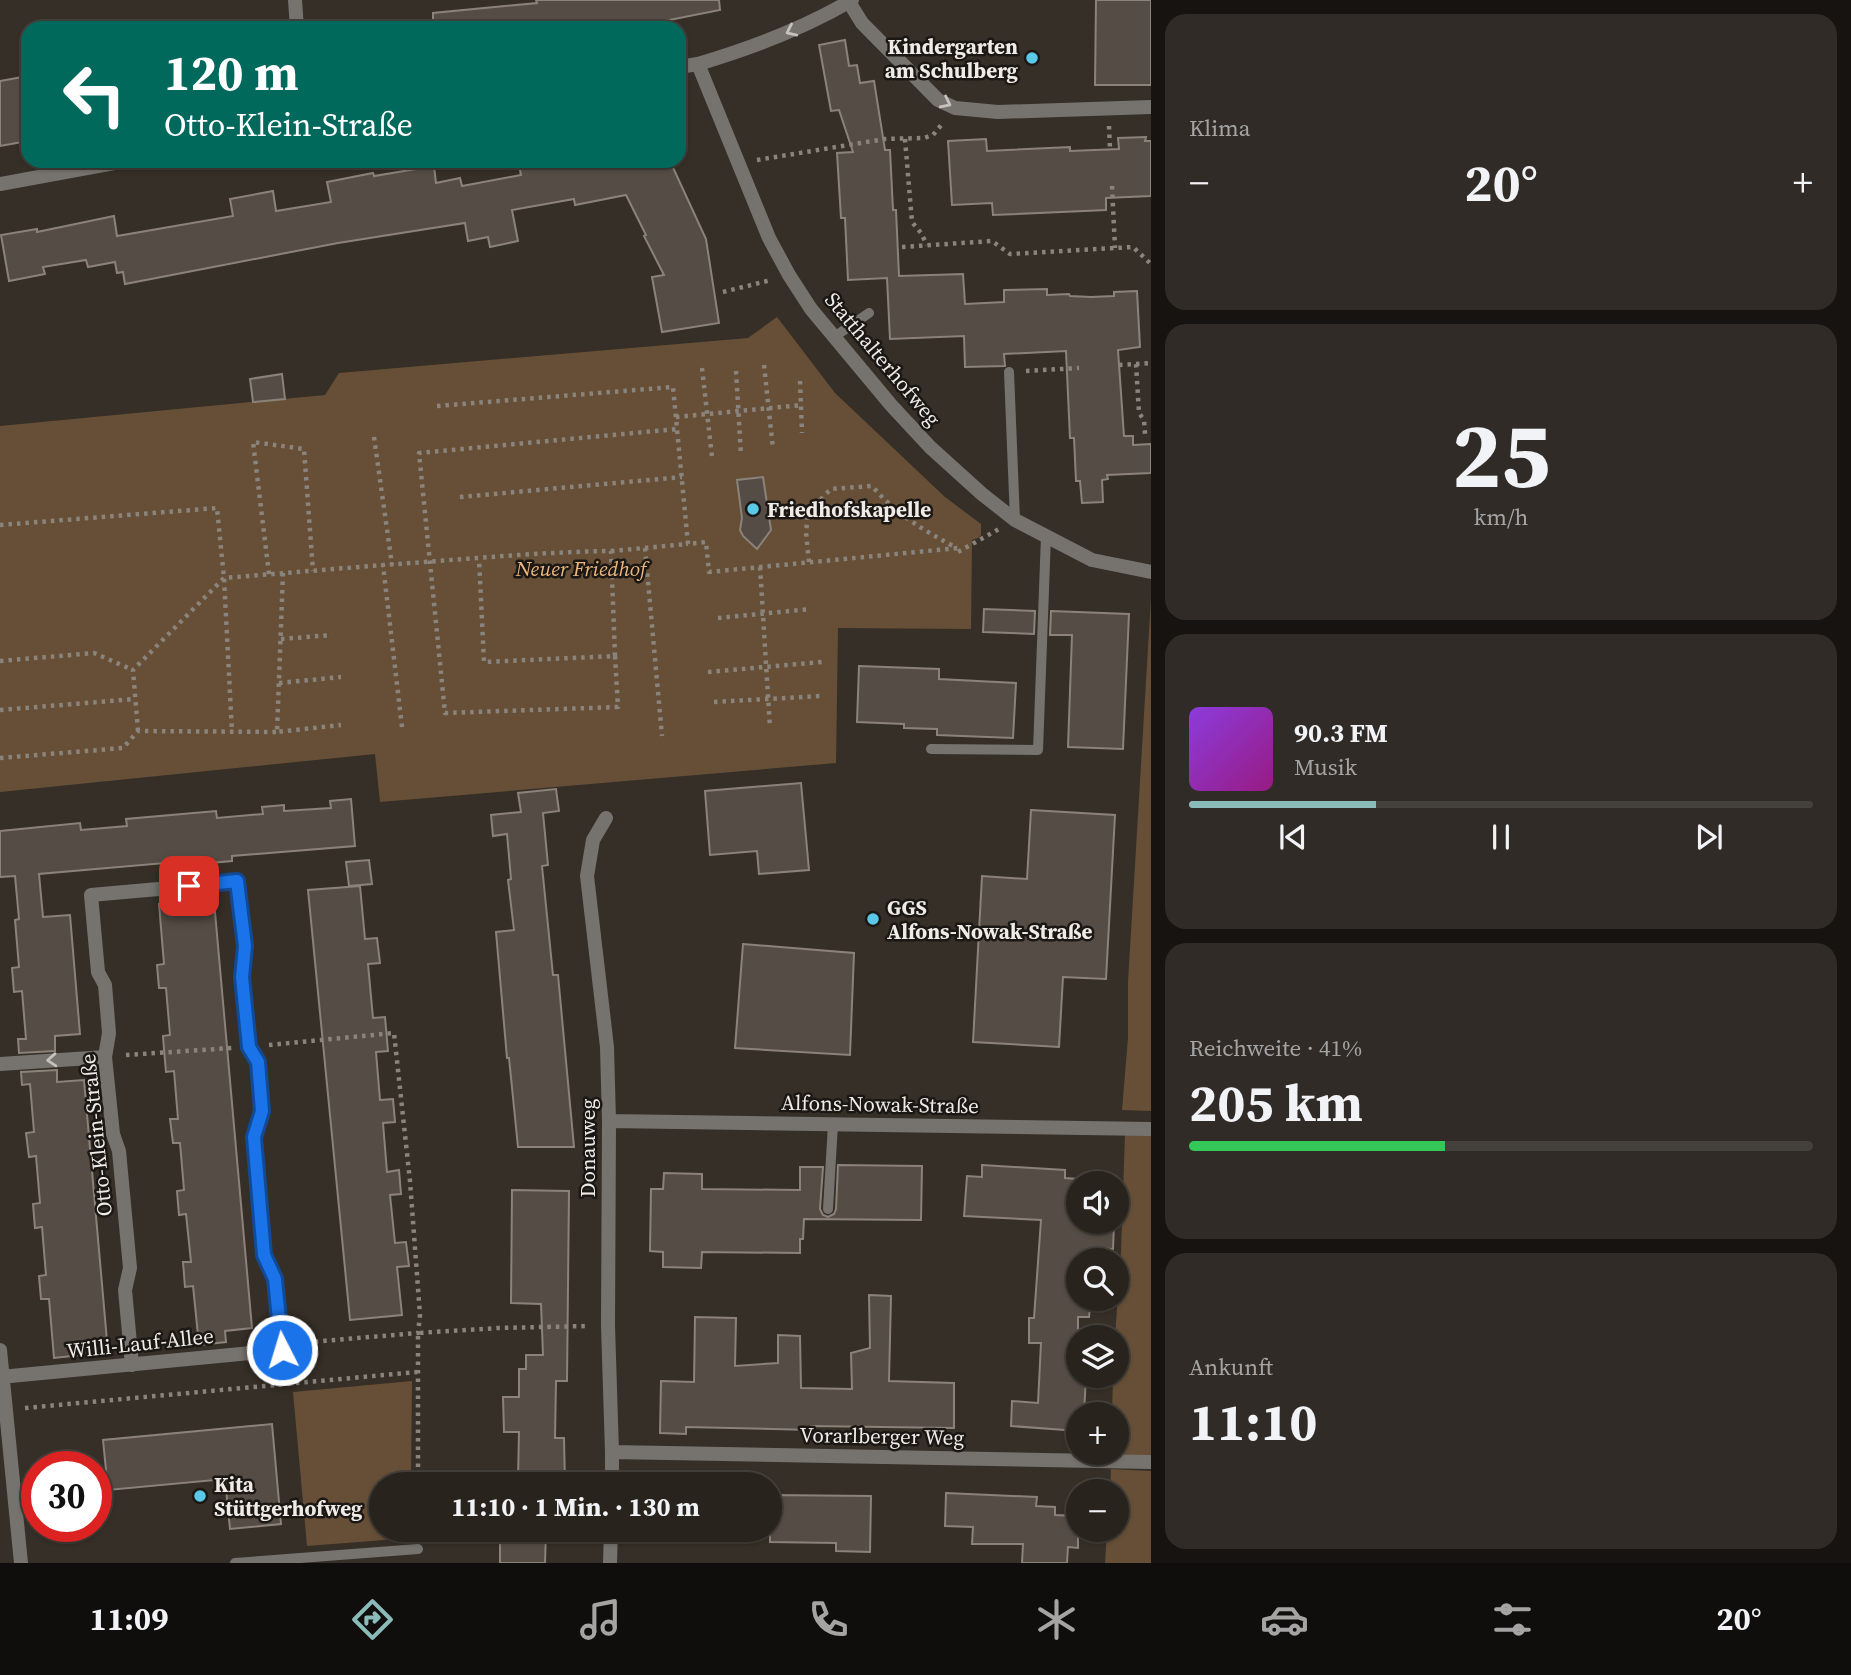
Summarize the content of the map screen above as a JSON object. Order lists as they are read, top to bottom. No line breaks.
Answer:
{"streets":{"street":["Statthalterhofweg","Alfons-Nowak-Straße","Otto-Klein-Straße","Donauweg","Willi-Lauf-Allee","Vorarlberger Weg"]},"crossings":[["Alfons-Nowak-Straße","Donauweg"],["Otto-Klein-Straße","Willi-Lauf-Allee"],["Donauweg","Vorarlberger Weg"]],"parks":["Neuer Friedhof"],"places":["Kindergarten am Schulberg","Friedhofskapelle","GGS Alfons-Nowak-Straße","Kita Stüttgerhofweg"],"page":{"tile":["Klima",["25","km/h"],["Reichweite · 41%","205 km"],["Ankunft","11:10"]],"turn":["120 m","Otto-Klein-Straße"],"heat":["−","20°","+"],"song":["90.3 FM","Musik"],"map_buttons":["+","−"],"limit":"30","trip":"11:10 · 1 Min. · 130 m","tabs":["11:09","20°"]}}
